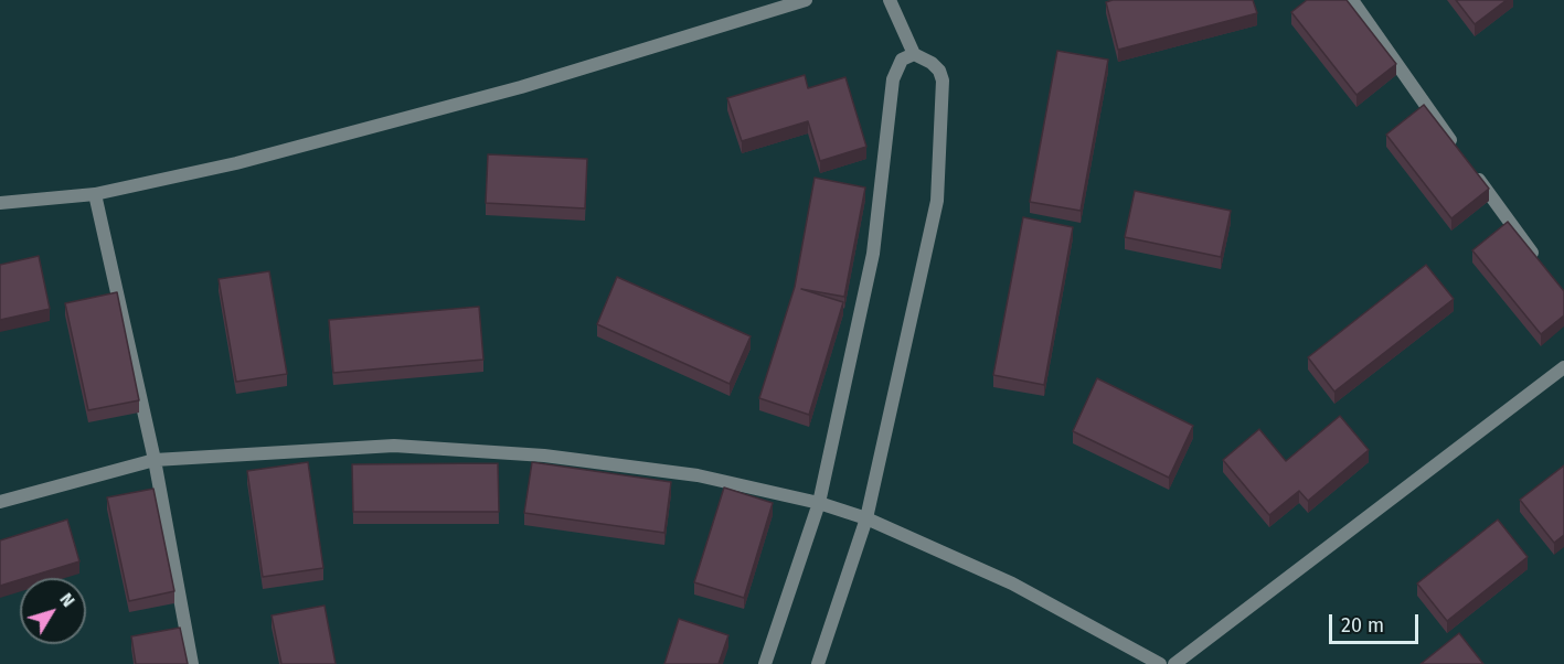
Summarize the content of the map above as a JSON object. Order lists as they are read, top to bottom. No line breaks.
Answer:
{"scale_bar":"20 m","north":"top right"}
